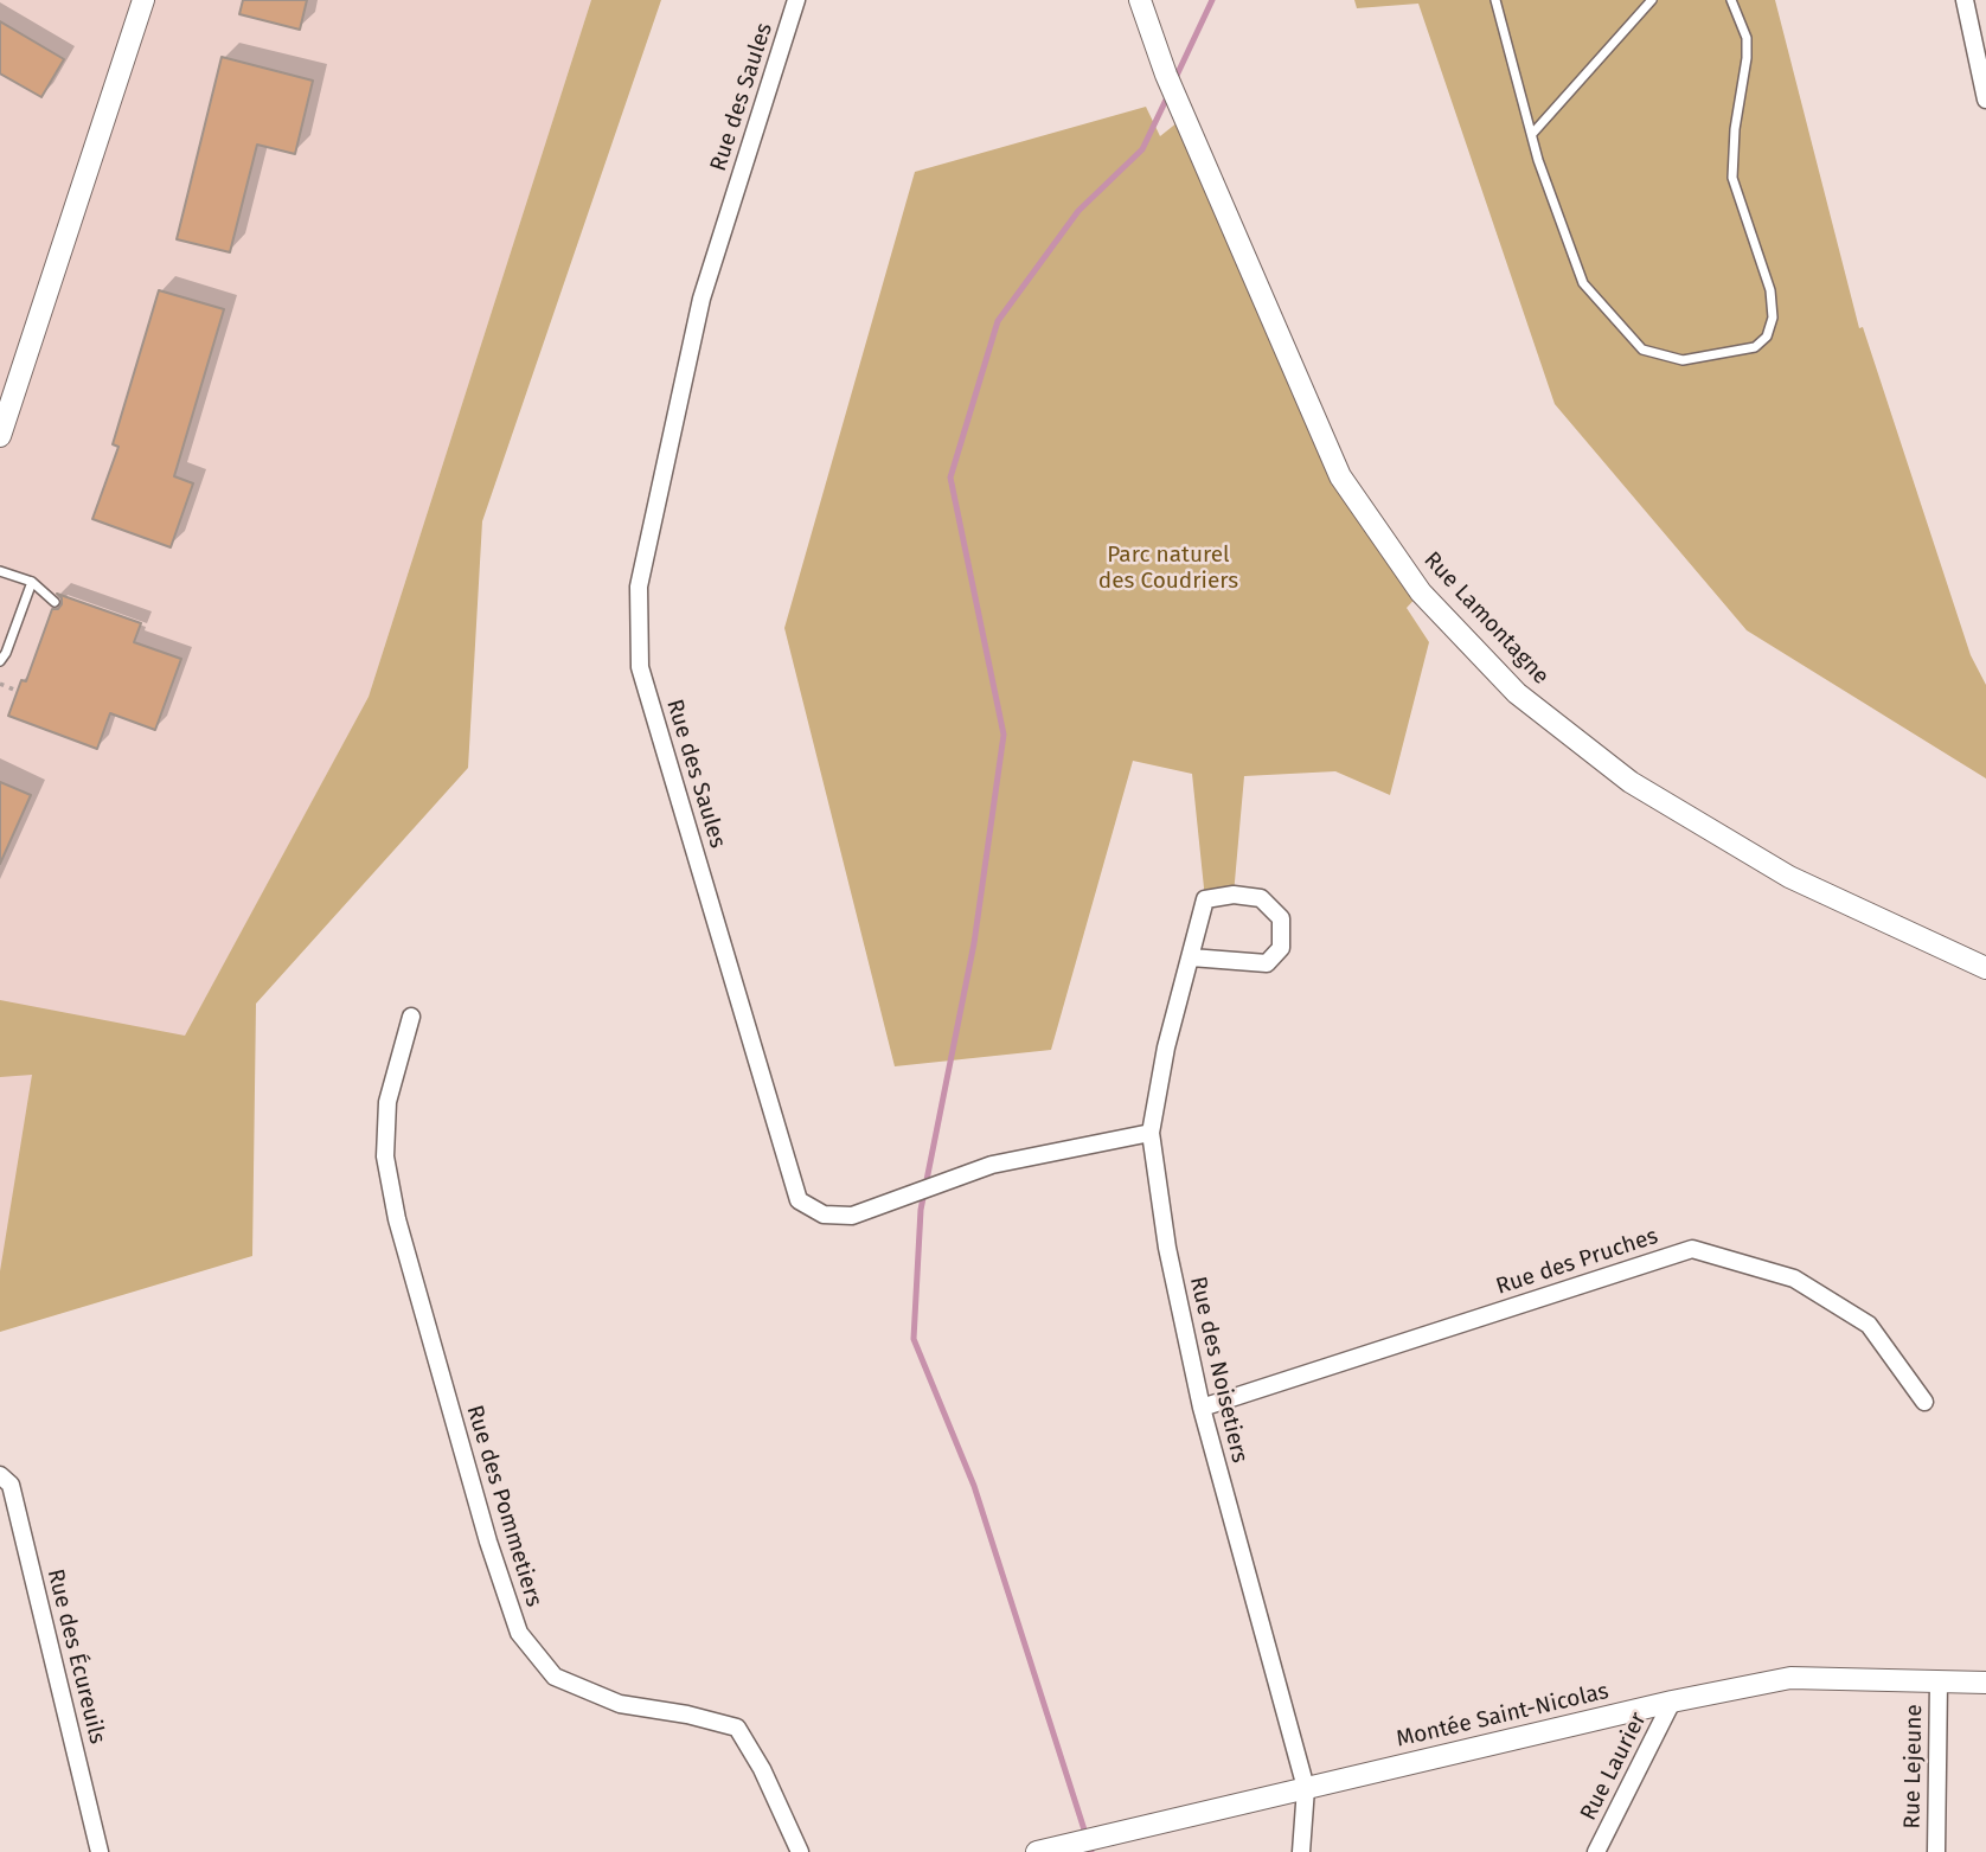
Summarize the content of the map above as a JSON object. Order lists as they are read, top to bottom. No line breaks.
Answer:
{"streets":{"street":["Rue des Saules","Rue Lamontagne","Rue des Pruches","Rue des Noisetiers","Rue des Pommetiers","Rue des Écureuils","Montée Saint-Nicolas","Rue Laurier","Rue Lejeune"]},"crossings":[["Rue des Saules","Rue des Noisetiers"],["Rue des Pruches","Rue des Noisetiers"],["Rue des Noisetiers","Montée Saint-Nicolas"],["Montée Saint-Nicolas","Rue Laurier"],["Montée Saint-Nicolas","Rue Lejeune"]],"parks":["Parc naturel des Coudriers"]}
